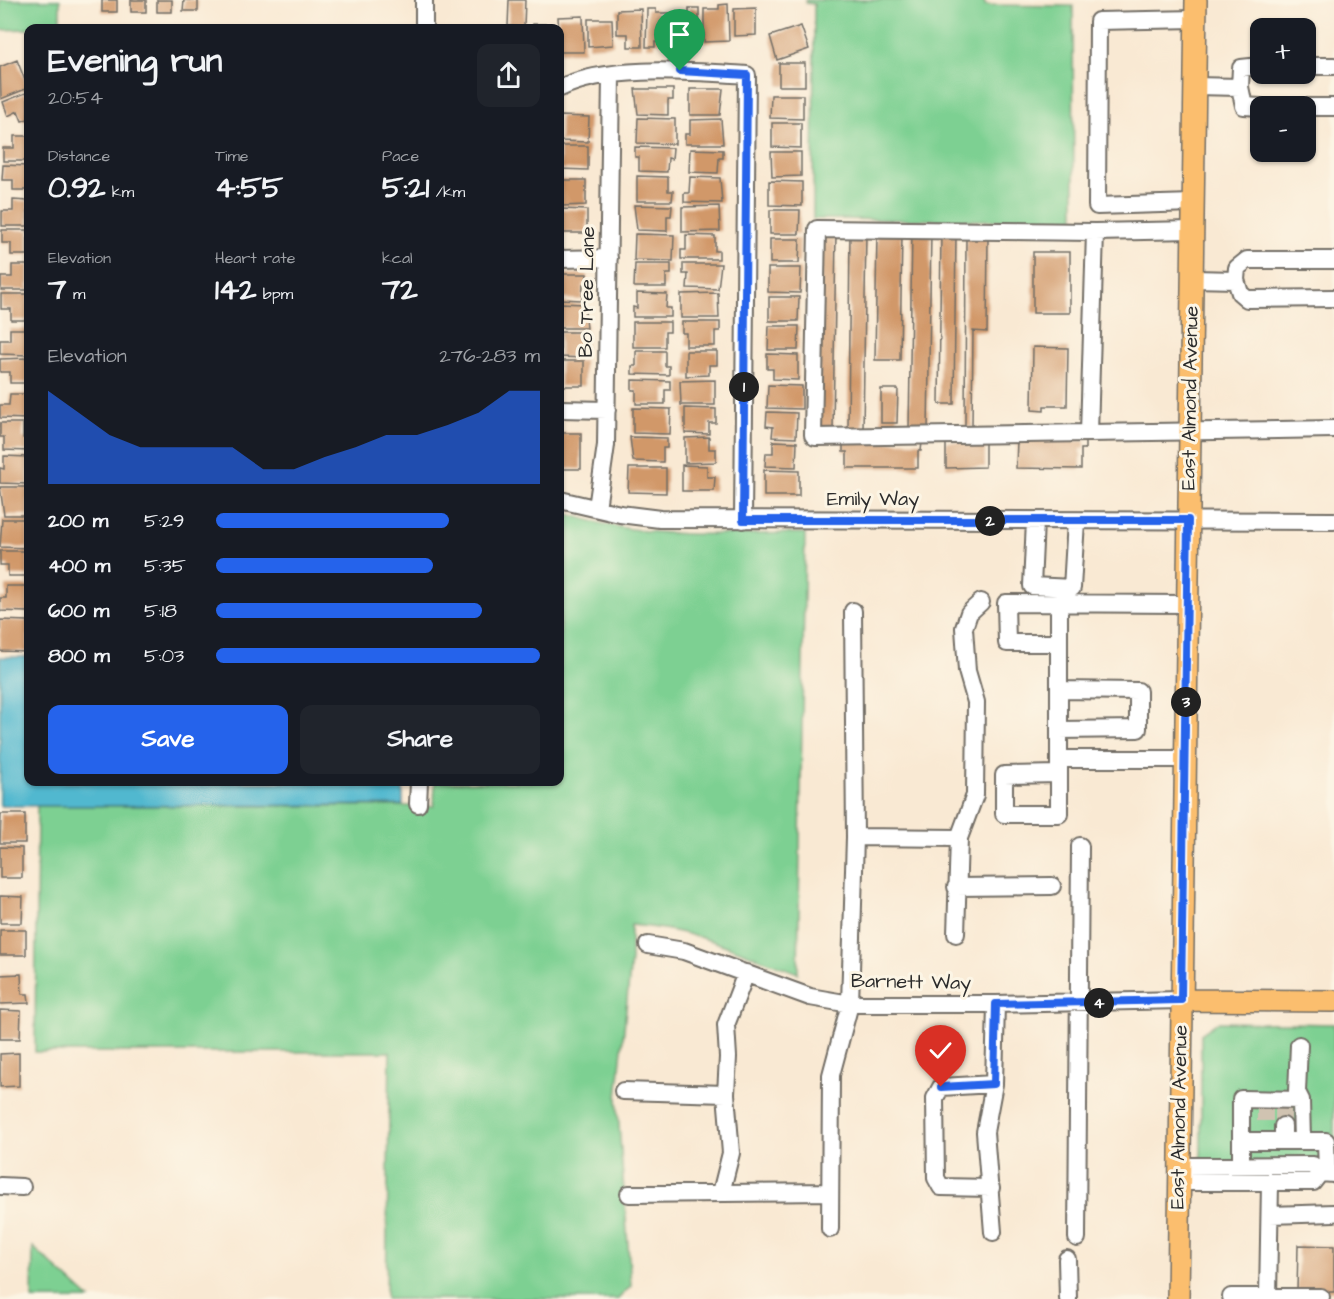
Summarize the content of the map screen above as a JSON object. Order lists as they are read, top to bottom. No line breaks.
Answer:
{"streets":{"main road":["East Almond Avenue"],"street":["Bo Tree Lane","Emily Way","Barnett Way"]},"crossings":[["Bo Tree Lane","Emily Way"],["East Almond Avenue","Emily Way"],["East Almond Avenue","Barnett Way"]],"page":{"map_buttons":["+","−"],"heading":["Evening run","20:54"],"stats":[["Distance","0.92 km"],["Time","4:55"],["Pace","5:21 /km"],["Elevation","7 m"],["Heart rate","142 bpm"],["kcal","72"]],"chart":["Elevation","276–283 m"],"pins":["1","2","3","4"],"list":[{"name":"200 m","note":"5:29"},{"name":"400 m","note":"5:35"},{"name":"600 m","note":"5:18"},{"name":"800 m","note":"5:03"}],"buttons":["Save","Share"]}}
